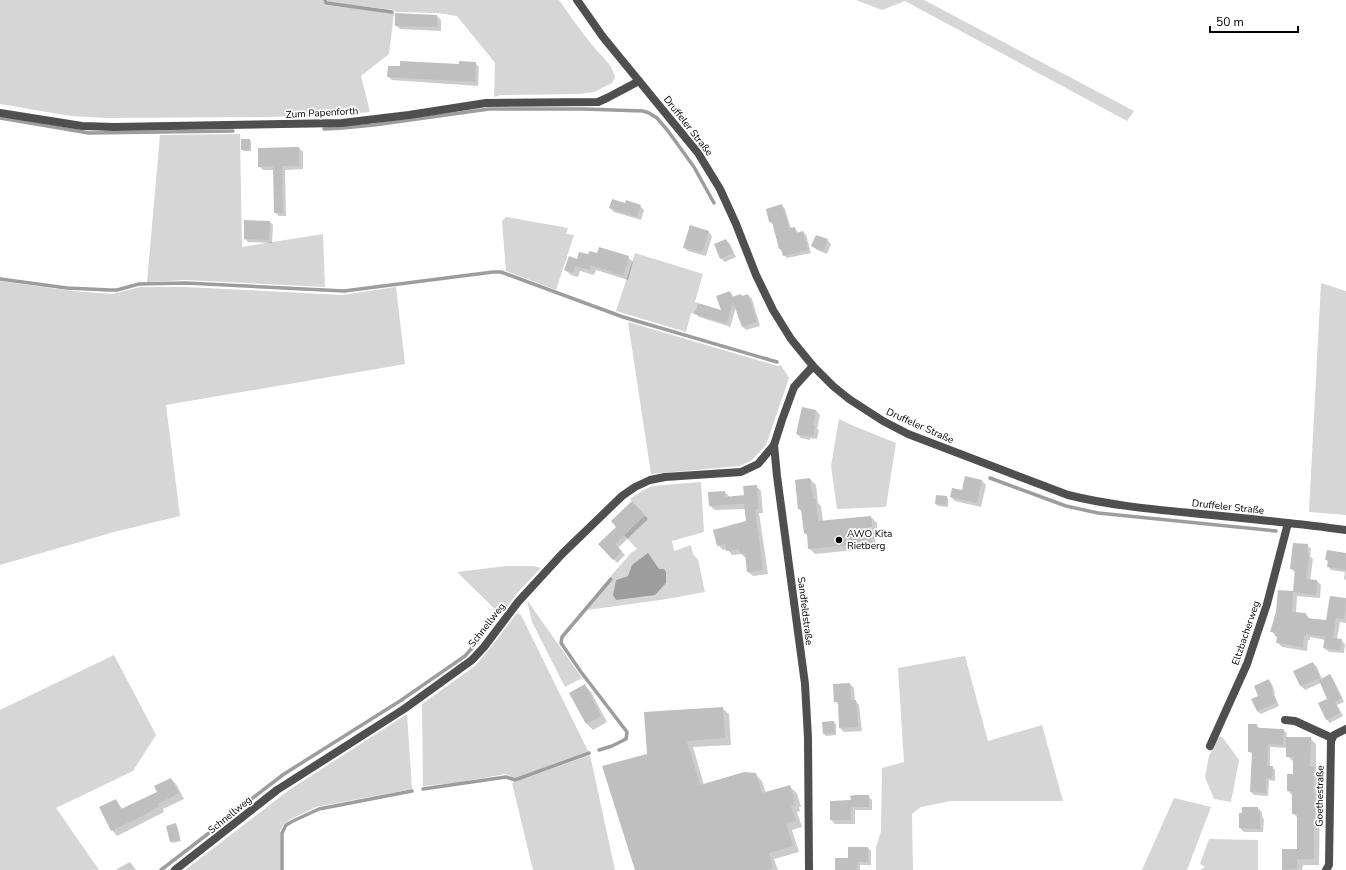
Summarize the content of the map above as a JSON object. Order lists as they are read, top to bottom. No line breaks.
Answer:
{"streets":{"street":["Zum Papenforth","Druffeler Straße","Sandfeldstraße","Schnellweg","Eltzbacherweg","Goethestraße"]},"crossings":[["Zum Papenforth","Druffeler Straße"],["Druffeler Straße","Sandfeldstraße"],["Druffeler Straße","Eltzbacherweg"],["Sandfeldstraße","Schnellweg"]],"places":["AWO Kita Rietberg"],"scale_bar":"50 m"}
